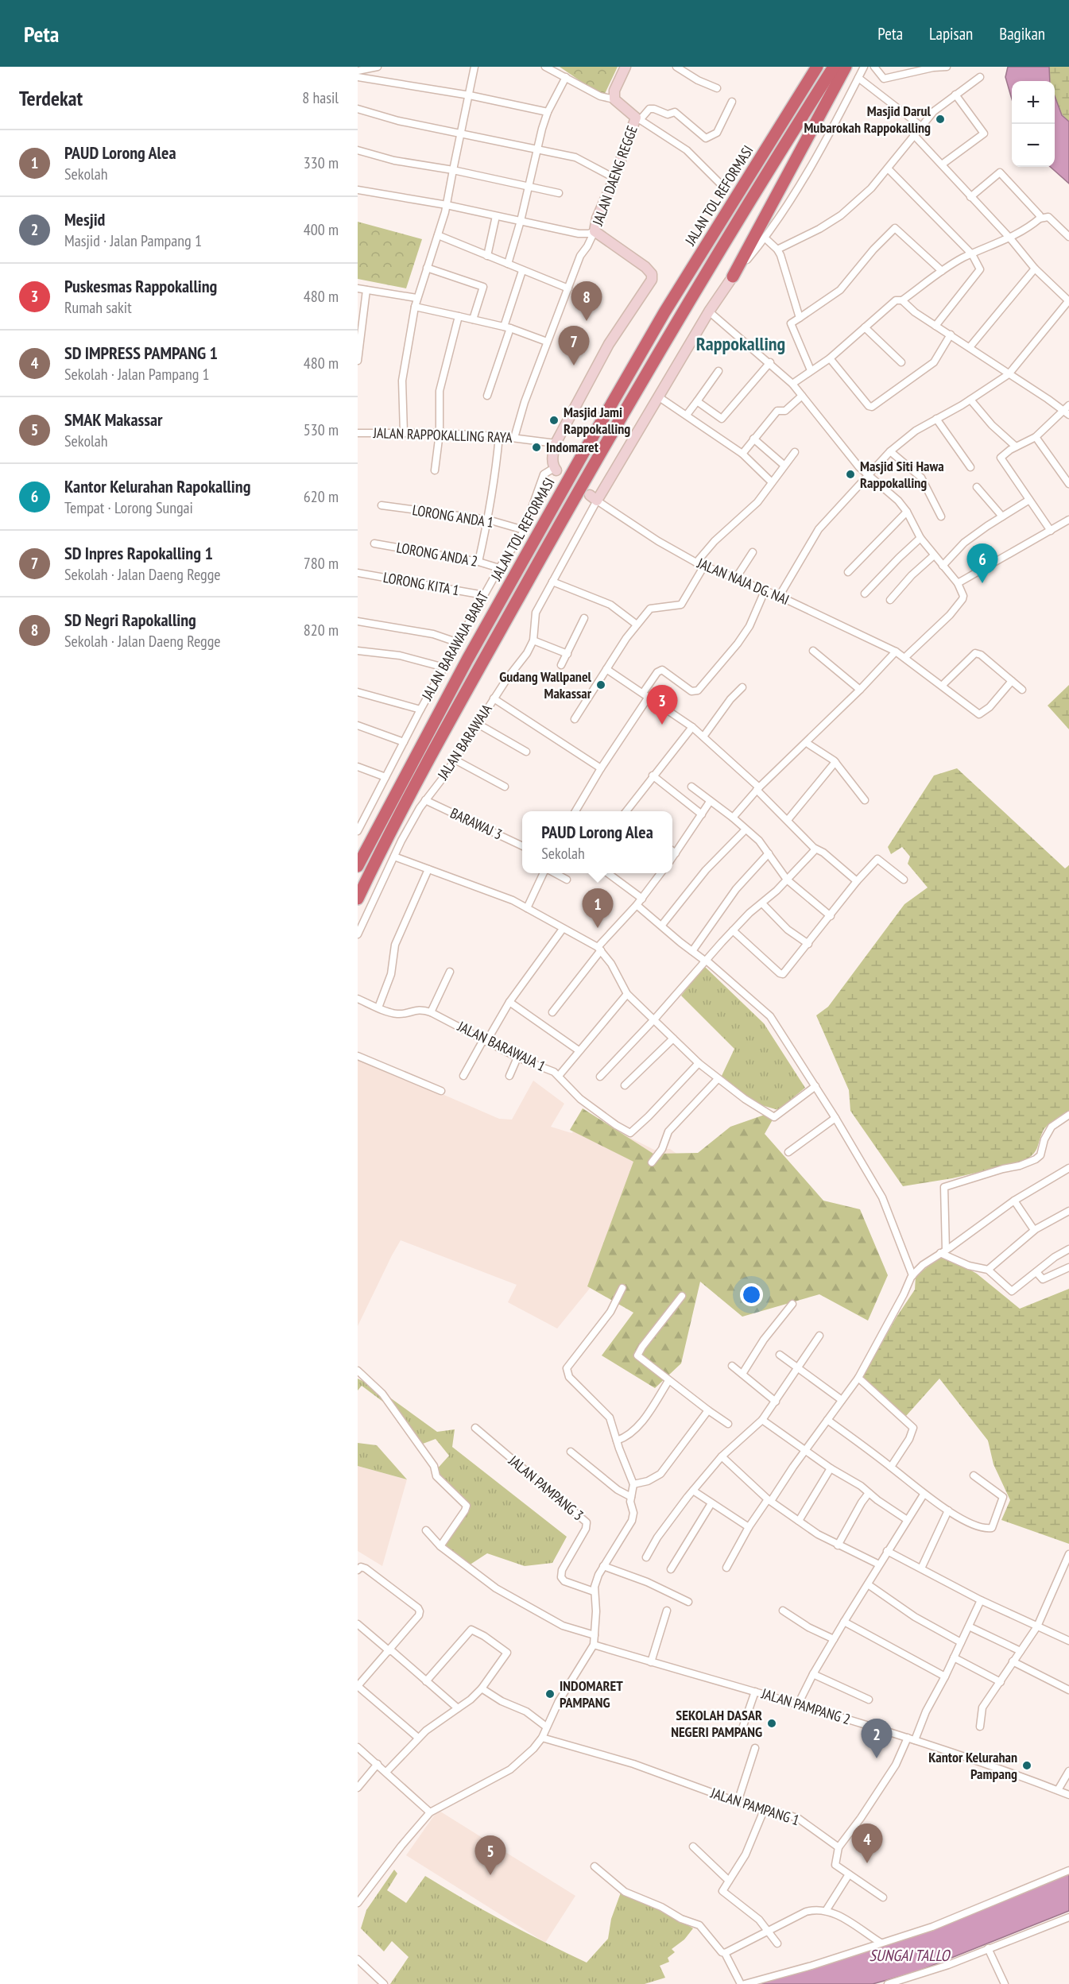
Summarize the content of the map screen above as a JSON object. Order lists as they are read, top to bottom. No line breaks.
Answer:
{"streets":{"highway":["JALAN TOL REFORMASI"],"street":["JALAN DAENG REGGE","JALAN RAPPOKALLING RAYA","LORONG ANDA 1","LORONG ANDA 2","JALAN NAJA DG. NAI","LORONG KITA 1","JALAN BARAWAJA BARAT","JALAN BARAWAJA","BARAWAJ 3","JALAN BARAWAJA 1","JALAN PAMPANG 3","JALAN PAMPANG 2","JALAN PAMPANG 1"]},"crossings":[["JALAN DAENG REGGE","JALAN RAPPOKALLING RAYA"],["LORONG ANDA 1","JALAN BARAWAJA BARAT"],["LORONG ANDA 2","JALAN BARAWAJA BARAT"],["JALAN NAJA DG. NAI","JALAN BARAWAJA"],["LORONG KITA 1","JALAN BARAWAJA BARAT"],["JALAN BARAWAJA","BARAWAJ 3"]],"districts":["Rappokalling"],"water":["SUNGAI TALLO"],"places":["Masjid Darul Mubarokah Rappokalling","Masjid Jami Rappokalling","Indomaret","Masjid Siti Hawa Rappokalling","Gudang Wallpanel Makassar","INDOMARET PAMPANG","SEKOLAH DASAR NEGERI PAMPANG","Kantor Kelurahan Pampang"],"page":{"header":"Peta","nav":["Peta","Lapisan","Bagikan"],"heading":["Terdekat","8 hasil"],"map_buttons":["+","−"],"list":[{"mark":"1","name":"PAUD Lorong Alea","note":"Sekolah","value":"330 m"},{"mark":"2","name":"Mesjid","note":"Masjid · Jalan Pampang 1","value":"400 m"},{"mark":"3","name":"Puskesmas Rappokalling","note":"Rumah sakit","value":"480 m"},{"mark":"4","name":"SD IMPRESS PAMPANG 1","note":"Sekolah · Jalan Pampang 1","value":"480 m"},{"mark":"5","name":"SMAK Makassar","note":"Sekolah","value":"530 m"},{"mark":"6","name":"Kantor Kelurahan Rapokalling","note":"Tempat · Lorong Sungai","value":"620 m"},{"mark":"7","name":"SD Inpres Rapokalling 1","note":"Sekolah · Jalan Daeng Regge","value":"780 m"},{"mark":"8","name":"SD Negri Rapokalling","note":"Sekolah · Jalan Daeng Regge","value":"820 m"}],"pins":["8","7","6","3","1","2","4","5"],"popup":["PAUD Lorong Alea","Sekolah"]}}
